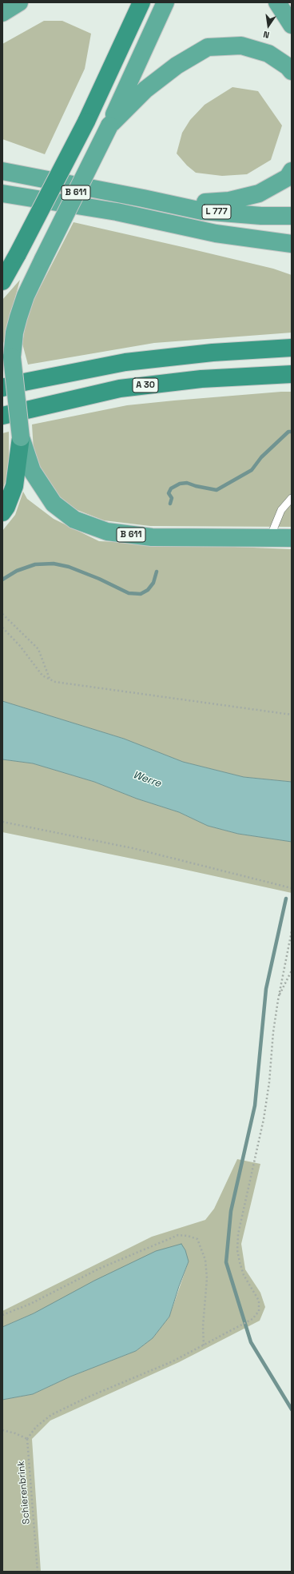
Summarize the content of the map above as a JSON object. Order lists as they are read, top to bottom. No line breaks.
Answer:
{"streets":{"highway":["B 611","L 777","A 30"],"path":["Schierenbrink"]},"water":["Werre"],"north":"bottom"}
